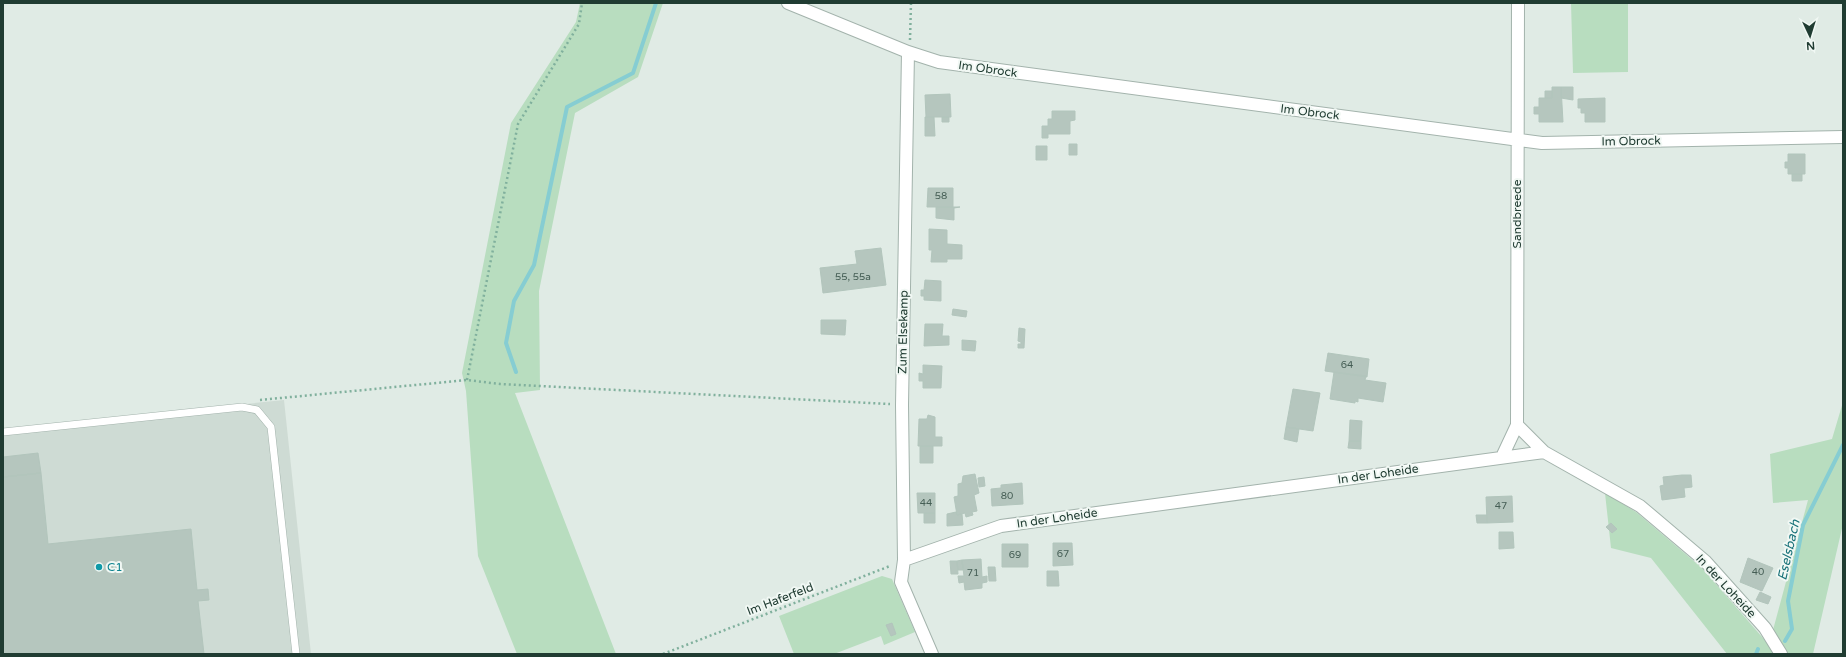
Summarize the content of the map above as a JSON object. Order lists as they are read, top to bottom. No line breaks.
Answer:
{"streets":{"street":["Im Obrock","Sandbreede","Zum Elsekamp","In der Loheide"],"path":["Im Haferfeld"]},"crossings":[["Im Obrock","Sandbreede"],["Im Obrock","Zum Elsekamp"],["Sandbreede","In der Loheide"],["Zum Elsekamp","In der Loheide"],["Zum Elsekamp","Im Haferfeld"],["In der Loheide","Im Haferfeld"]],"water":["Eselsbach"],"places":["C1"],"house_numbers":["58","55, 55a","64","80","44","47","67","69","40","71"],"north":"bottom"}
